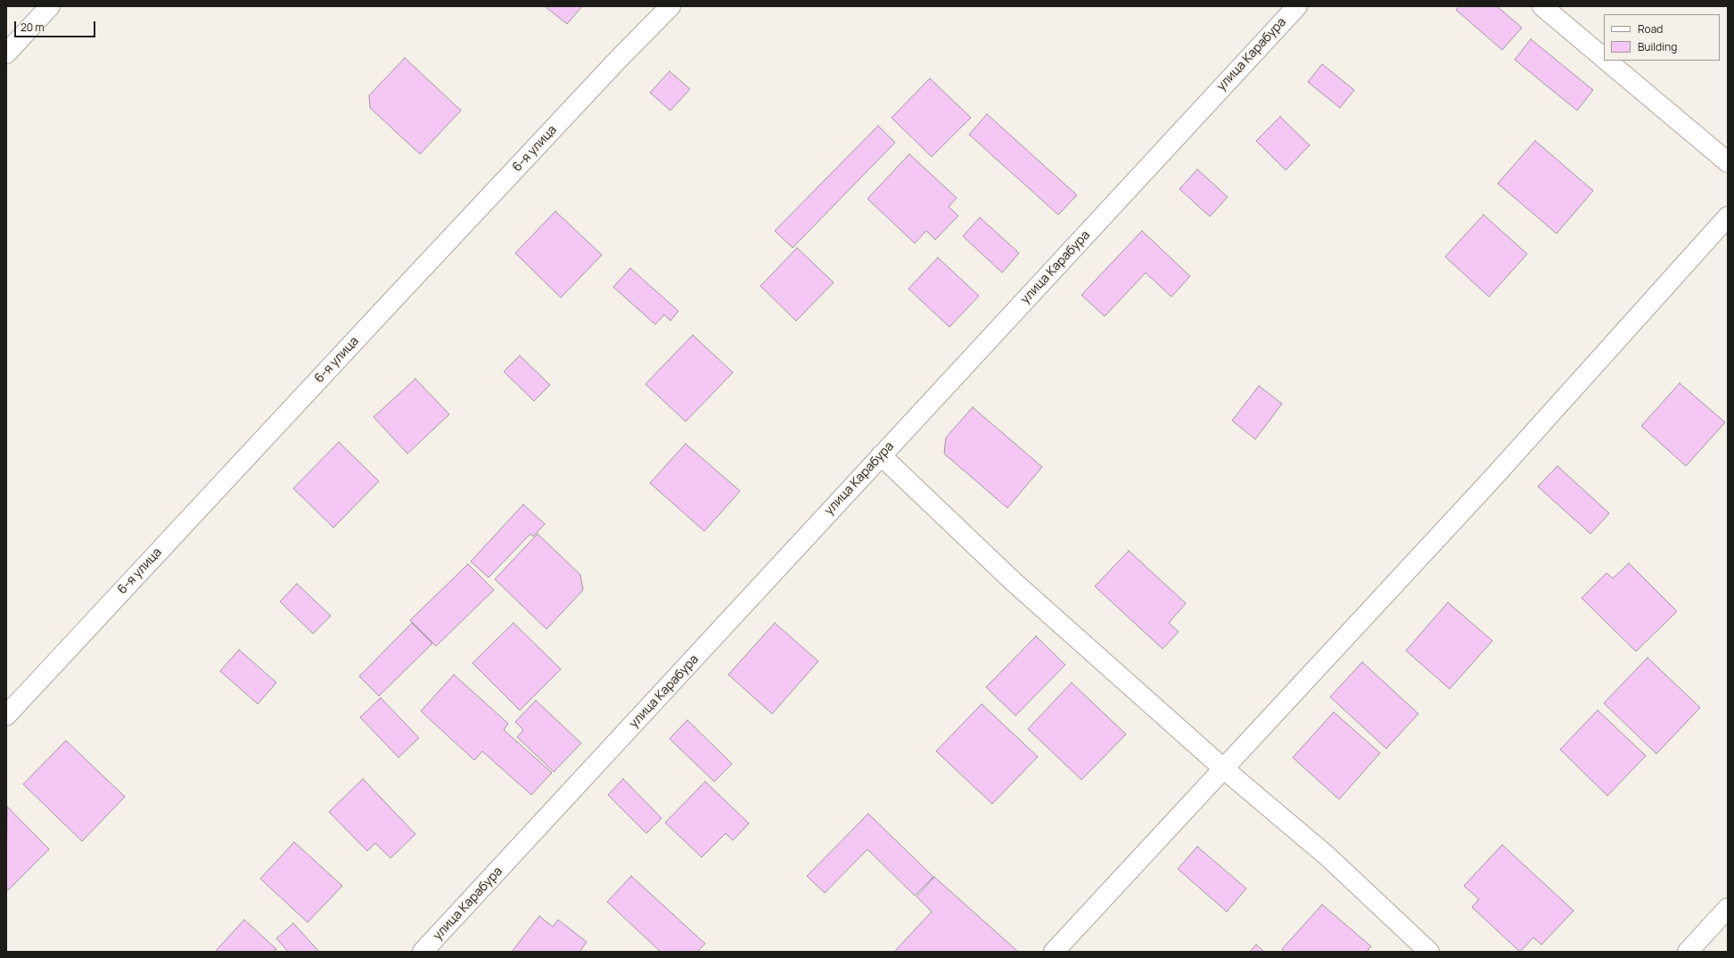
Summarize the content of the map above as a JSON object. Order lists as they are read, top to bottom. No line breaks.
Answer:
{"streets":{"street":["улица Карабура","6-я улица"]},"legend":["Road","Building"],"scale_bar":"20 m"}
